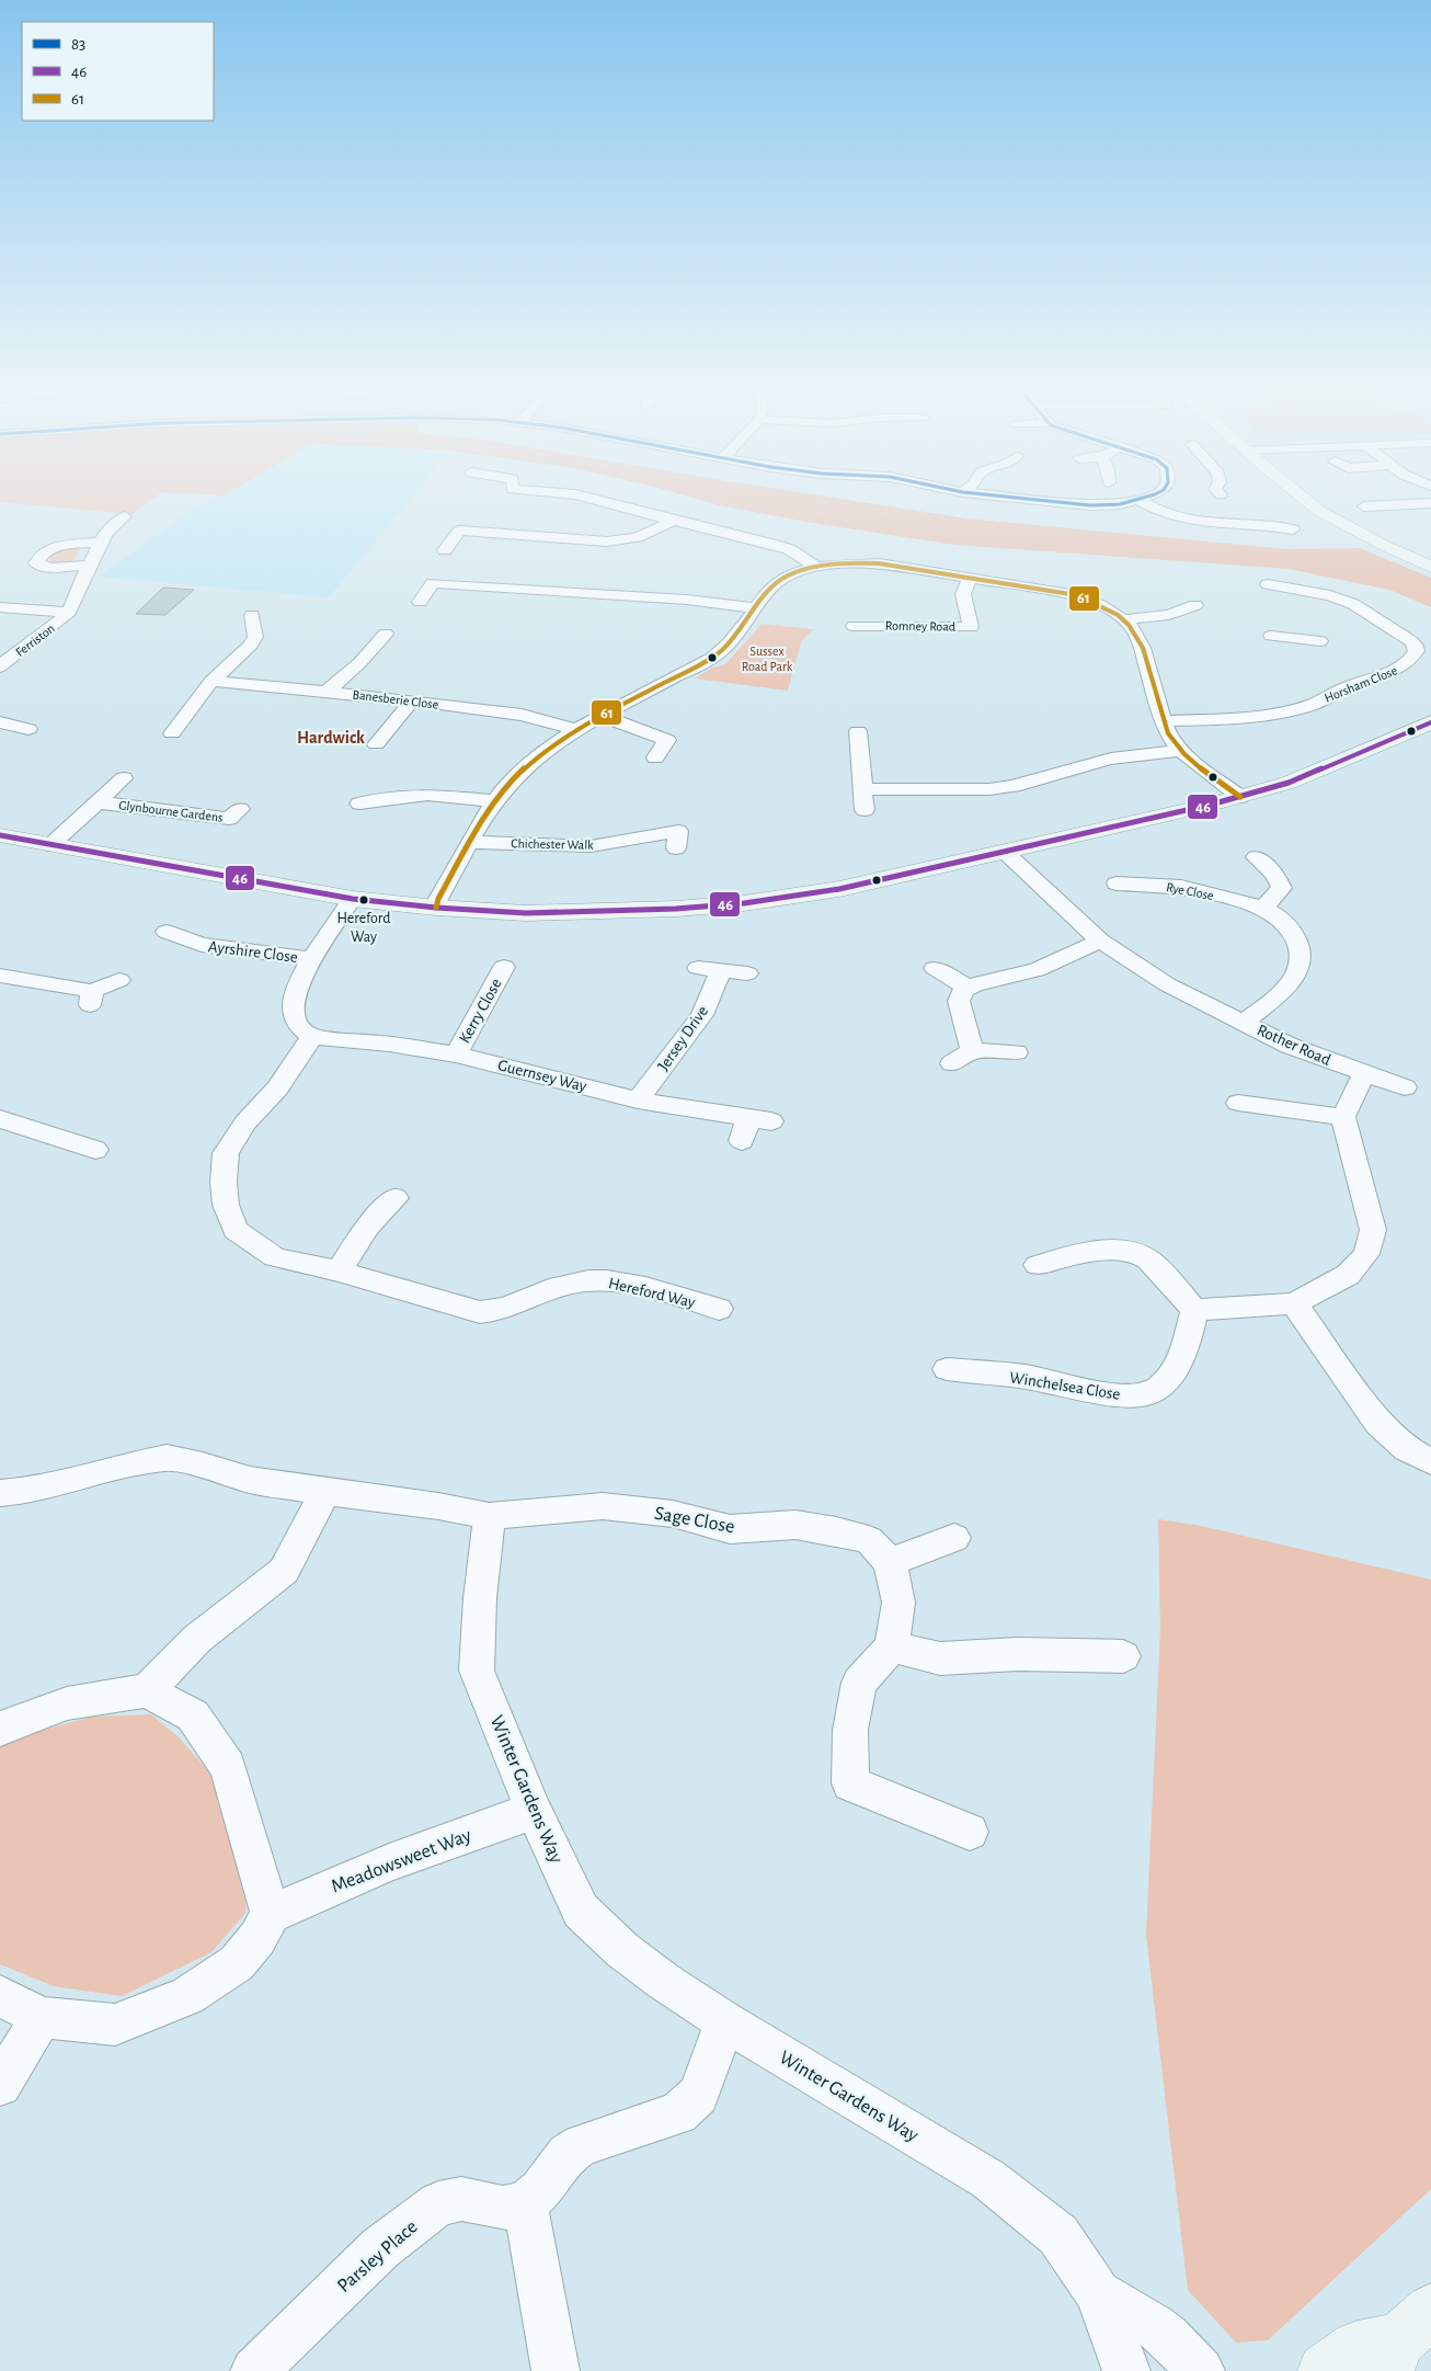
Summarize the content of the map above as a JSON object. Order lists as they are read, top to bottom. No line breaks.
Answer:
{"streets":{"street":["Romney Road","Ferriston","Horsham Close","Banesberie Close","Glynbourne Gardens","Chichester Walk","Rye Close","Ayrshire Close","Kerry Close","Jersey Drive","Rother Road","Guernsey Way","Hereford Way","Winchelsea Close","Sage Close","Winter Gardens Way","Meadowsweet Way","Parsley Place"]},"crossings":[["Rye Close","Rother Road"],["Kerry Close","Guernsey Way"],["Jersey Drive","Guernsey Way"],["Guernsey Way","Hereford Way"],["Sage Close","Winter Gardens Way"],["Winter Gardens Way","Meadowsweet Way"]],"districts":["Hardwick"],"parks":["Sussex Road Park"],"places":["Hereford Way"],"lines":["transit line 83","transit line 61","transit line 46"],"legend":["83","46","61"]}
